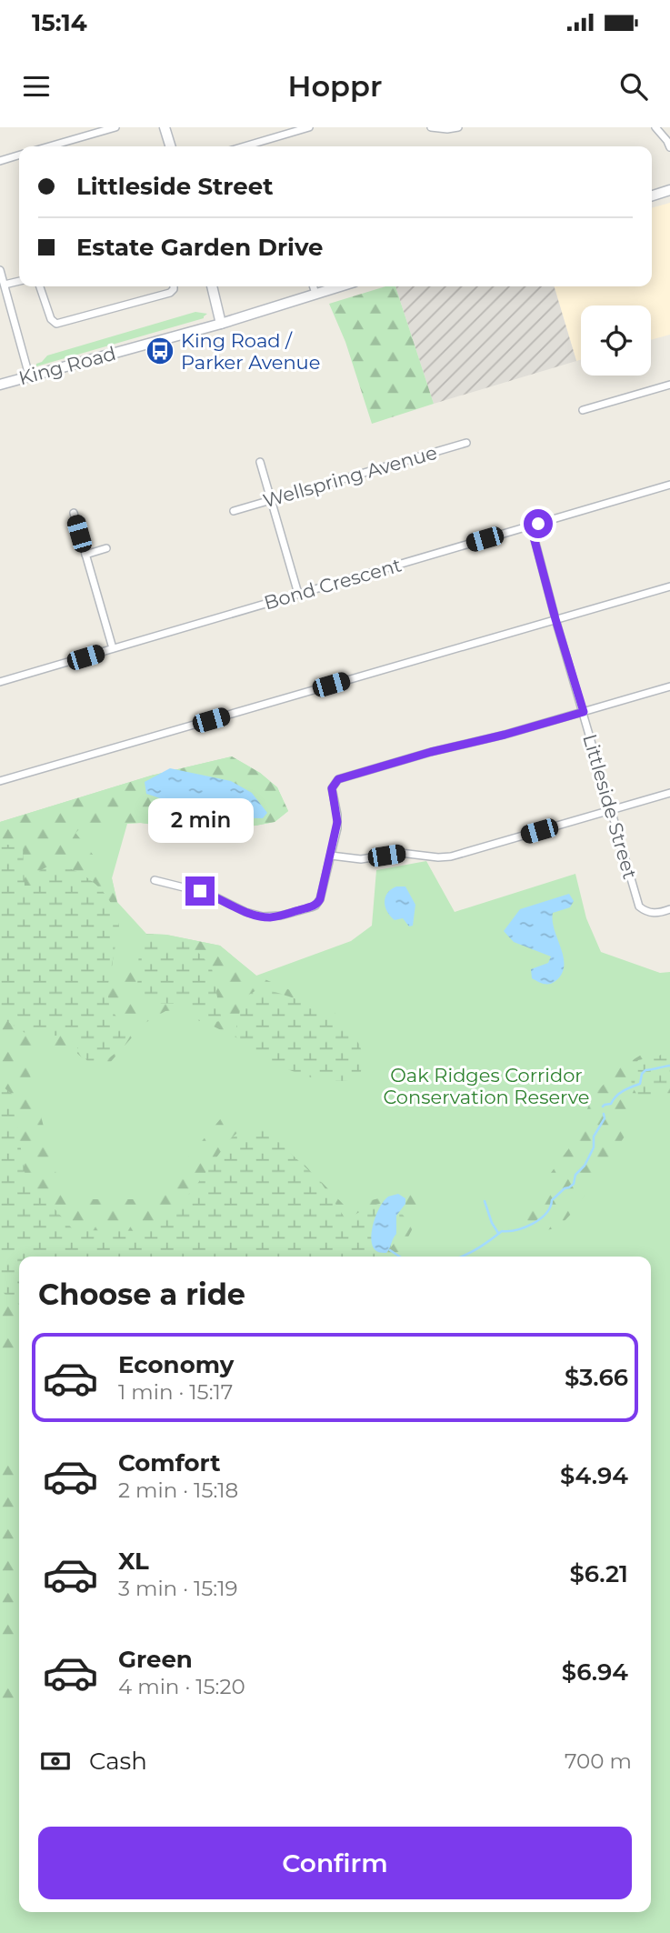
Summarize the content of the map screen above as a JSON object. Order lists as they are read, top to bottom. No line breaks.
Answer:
{"streets":{"main road":["King Road"],"street":["Wellspring Avenue","Bond Crescent","Littleside Street"]},"crossings":[["Bond Crescent","Littleside Street"]],"parks":["Oak Ridges Corridor Conservation Reserve"],"places":{"bus stop":["King Road / Parker Avenue"]},"page":{"status":"15:14","header":"Hoppr","banner":["Littleside Street","Estate Garden Drive"],"bubble":"2 min","heading":"Choose a ride","list":[{"name":"Economy","note":"1 min · 15:17","value":"$3.66"},{"name":"Comfort","note":"2 min · 15:18","value":"$4.94"},{"name":"XL","note":"3 min · 15:19","value":"$6.21"},{"name":"Green","note":"4 min · 15:20","value":"$6.94"}],"pay":["Cash","700 m"],"buttons":"Confirm"}}
